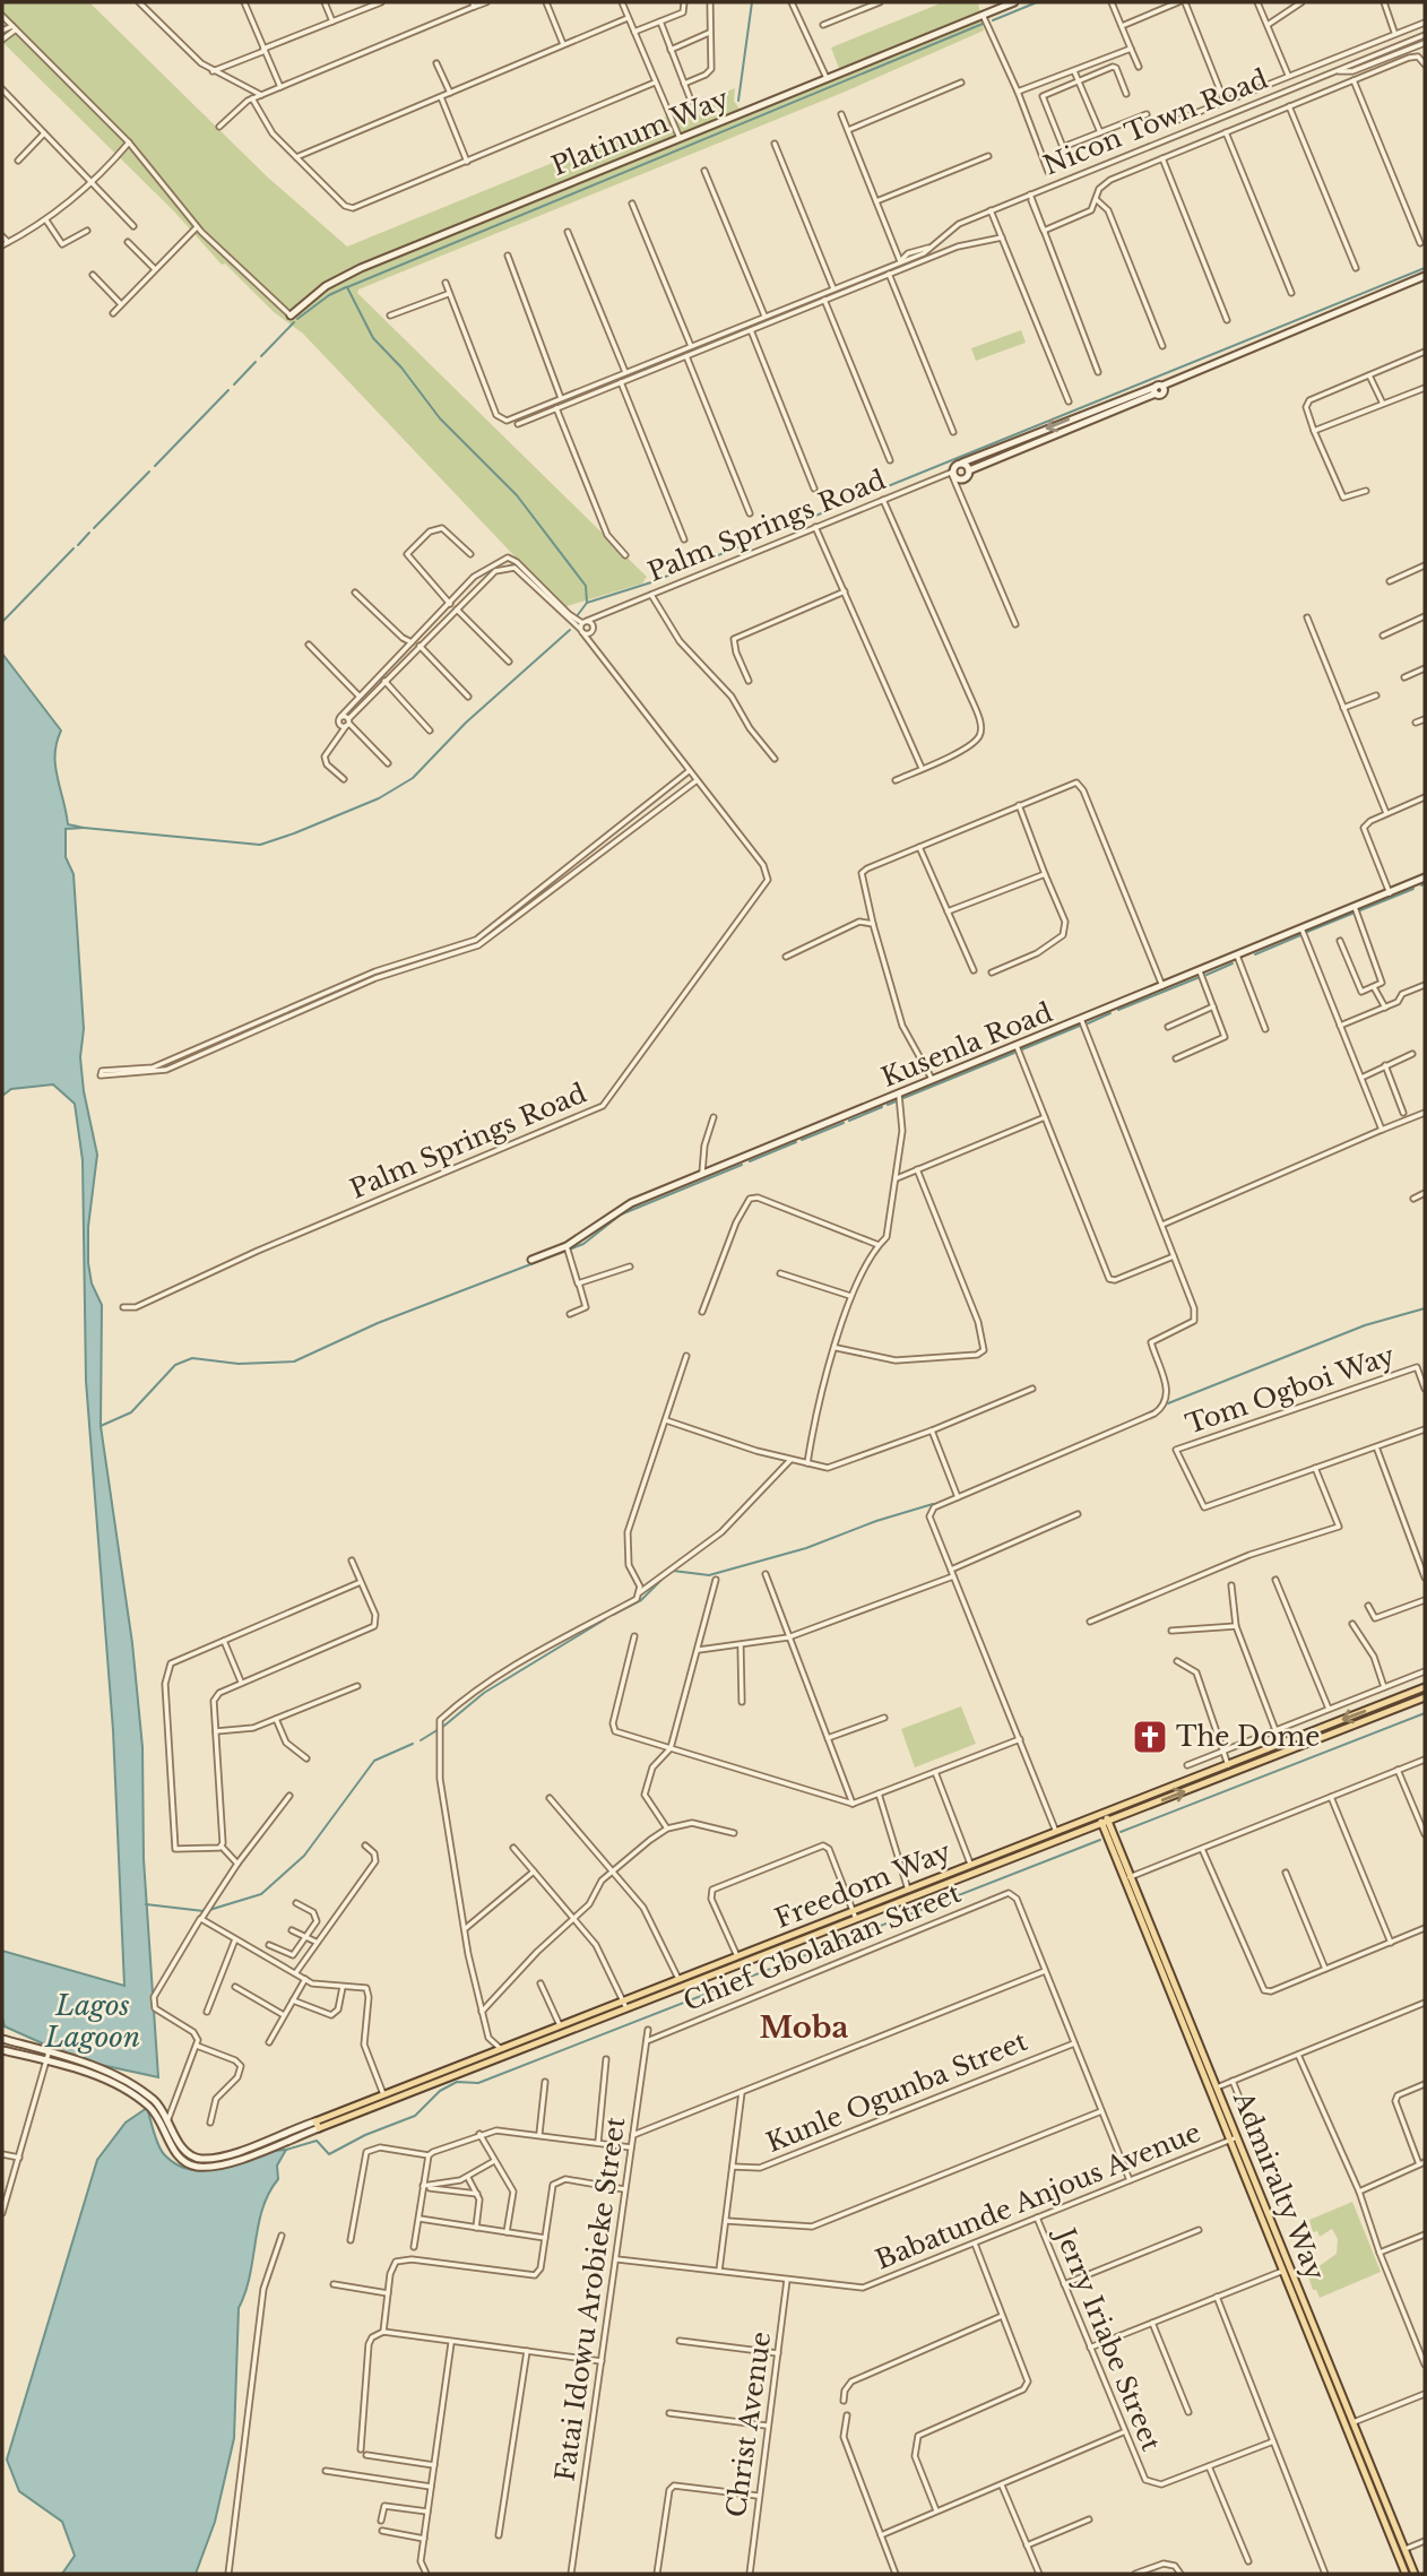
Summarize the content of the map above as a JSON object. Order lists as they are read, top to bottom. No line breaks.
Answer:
{"streets":{"main road":["Freedom Way","Admiralty Way"],"street":["Nicon Town Road","Platinum Way","Palm Springs Road","Kusenla Road","Tom Ogboi Way","Chief Gbolahan Street","Kunle Ogunba Street","Babatunde Anjous Avenue","Fatai Idowu Arobieke Street","Jerry Iriabe Street","Christ Avenue"]},"crossings":[["Freedom Way","Admiralty Way"],["Chief Gbolahan Street","Fatai Idowu Arobieke Street"],["Admiralty Way","Babatunde Anjous Avenue"],["Babatunde Anjous Avenue","Fatai Idowu Arobieke Street"],["Babatunde Anjous Avenue","Jerry Iriabe Street"],["Babatunde Anjous Avenue","Christ Avenue"]],"districts":["Moba"],"water":["Lagos Lagoon"],"places":{"church":["The Dome"]}}
